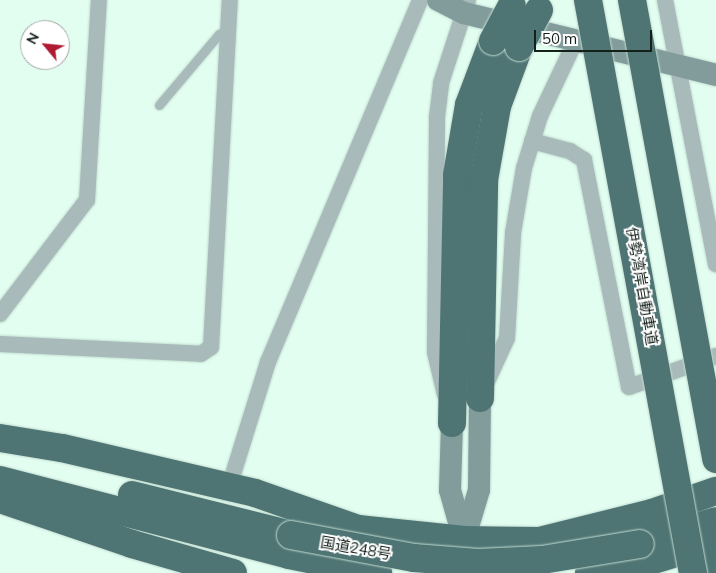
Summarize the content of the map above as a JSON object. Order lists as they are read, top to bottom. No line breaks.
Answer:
{"streets":{"highway":["伊勢湾岸自動車道","国道248号"]},"scale_bar":"50 m","north":"top left"}
